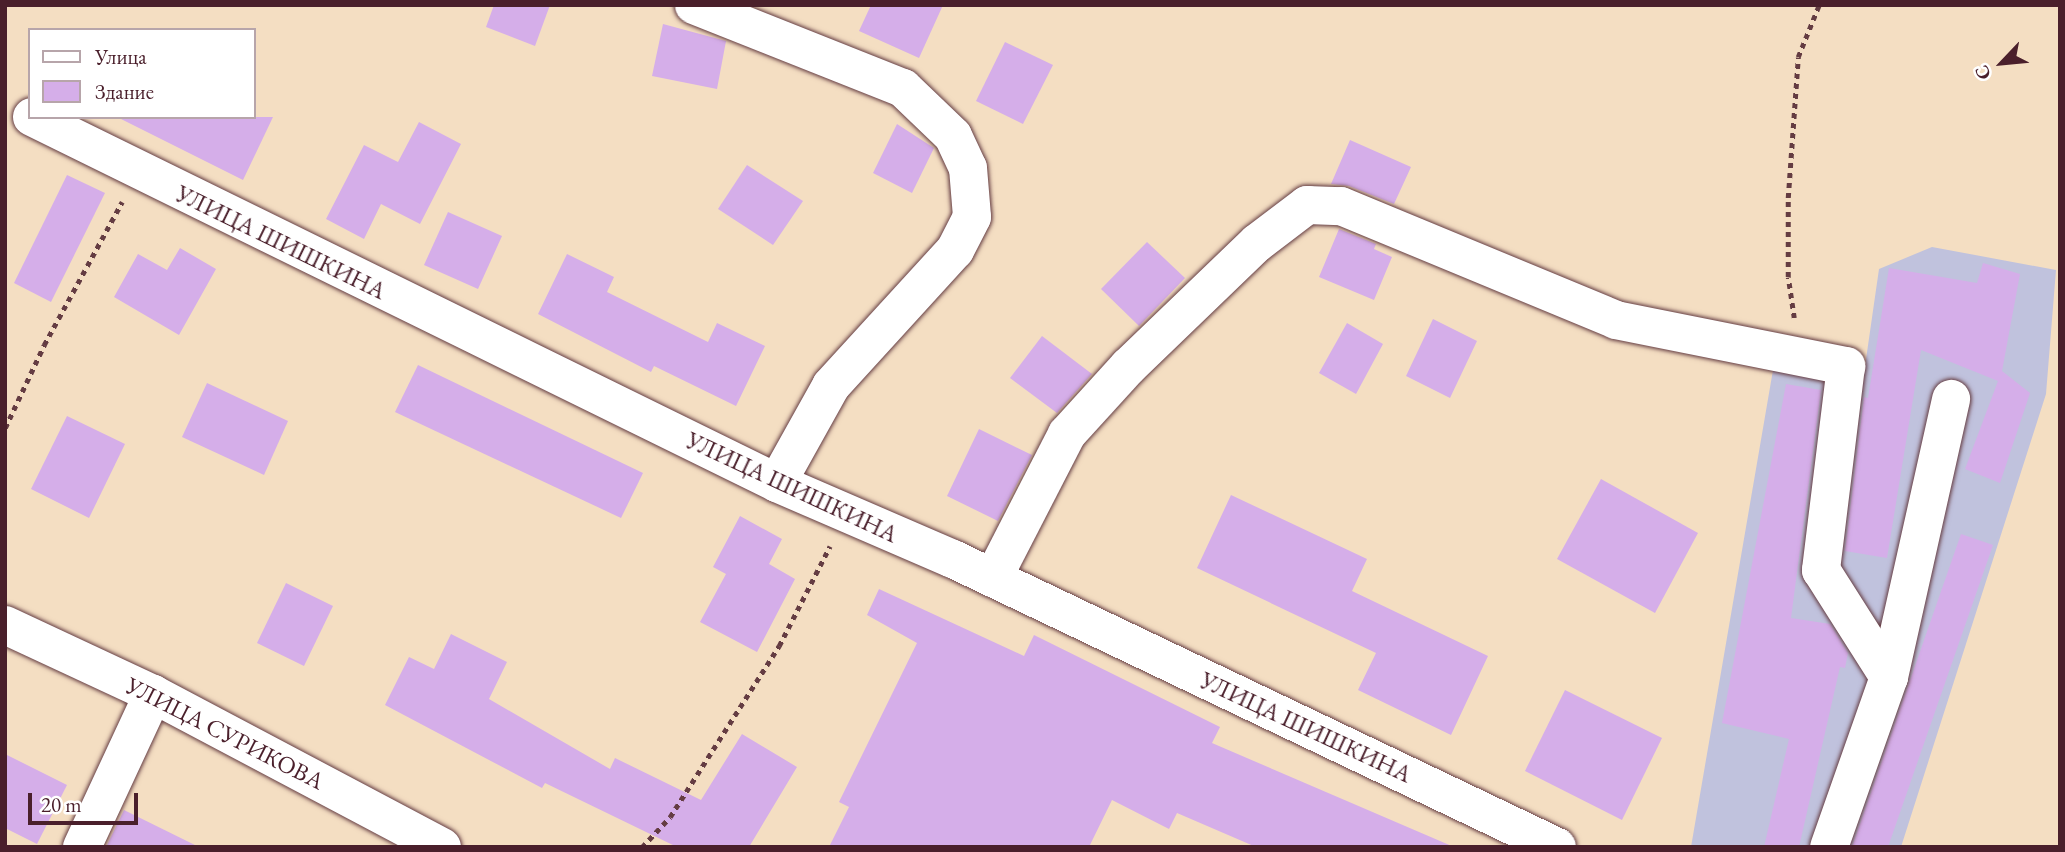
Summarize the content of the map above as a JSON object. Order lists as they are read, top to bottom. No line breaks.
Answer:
{"streets":{"street":["УЛИЦА ШИШКИНА","УЛИЦА СУРИКОВА"]},"legend":["Улица","Здание"],"scale_bar":"20 m","north":"bottom left"}
